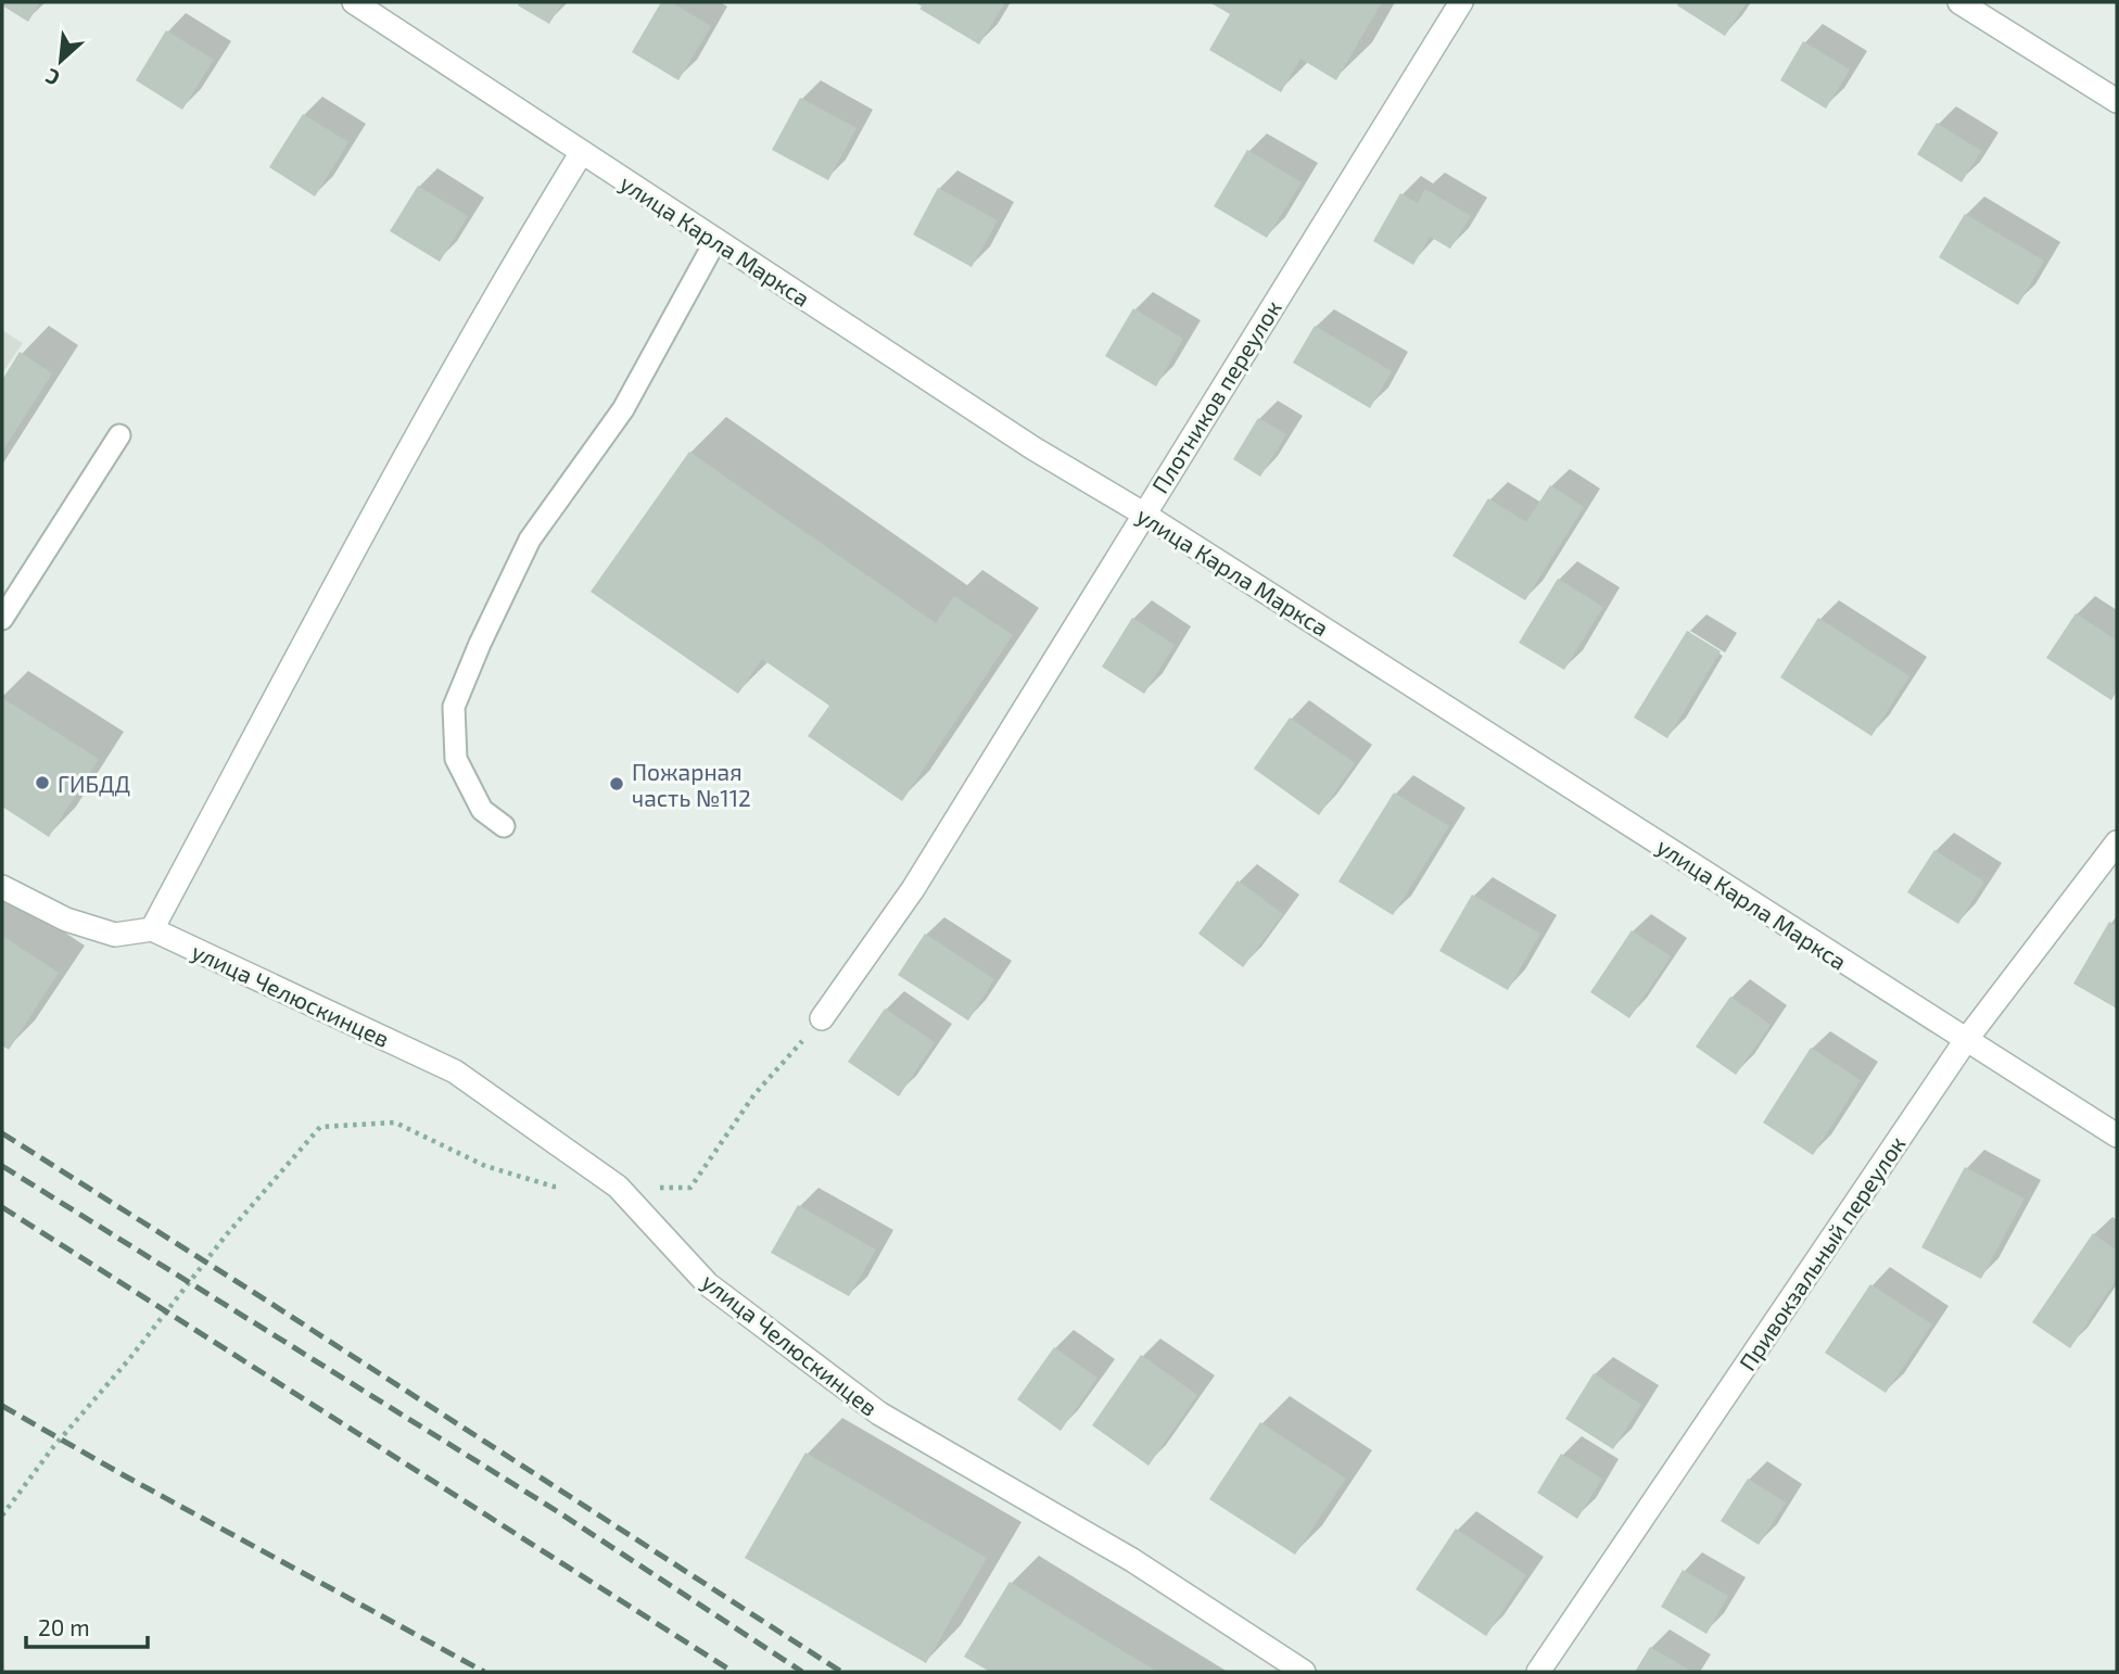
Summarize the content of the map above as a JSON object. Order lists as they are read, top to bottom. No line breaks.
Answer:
{"streets":{"street":["улица Карла Маркса","Плотников переулок","улица Челюскинцев","Привокзальный переулок"]},"crossings":[["улица Карла Маркса","Плотников переулок"],["улица Карла Маркса","Привокзальный переулок"]],"places":["ГИБДД","Пожарная часть №112"],"scale_bar":"20 m","north":"bottom left"}
